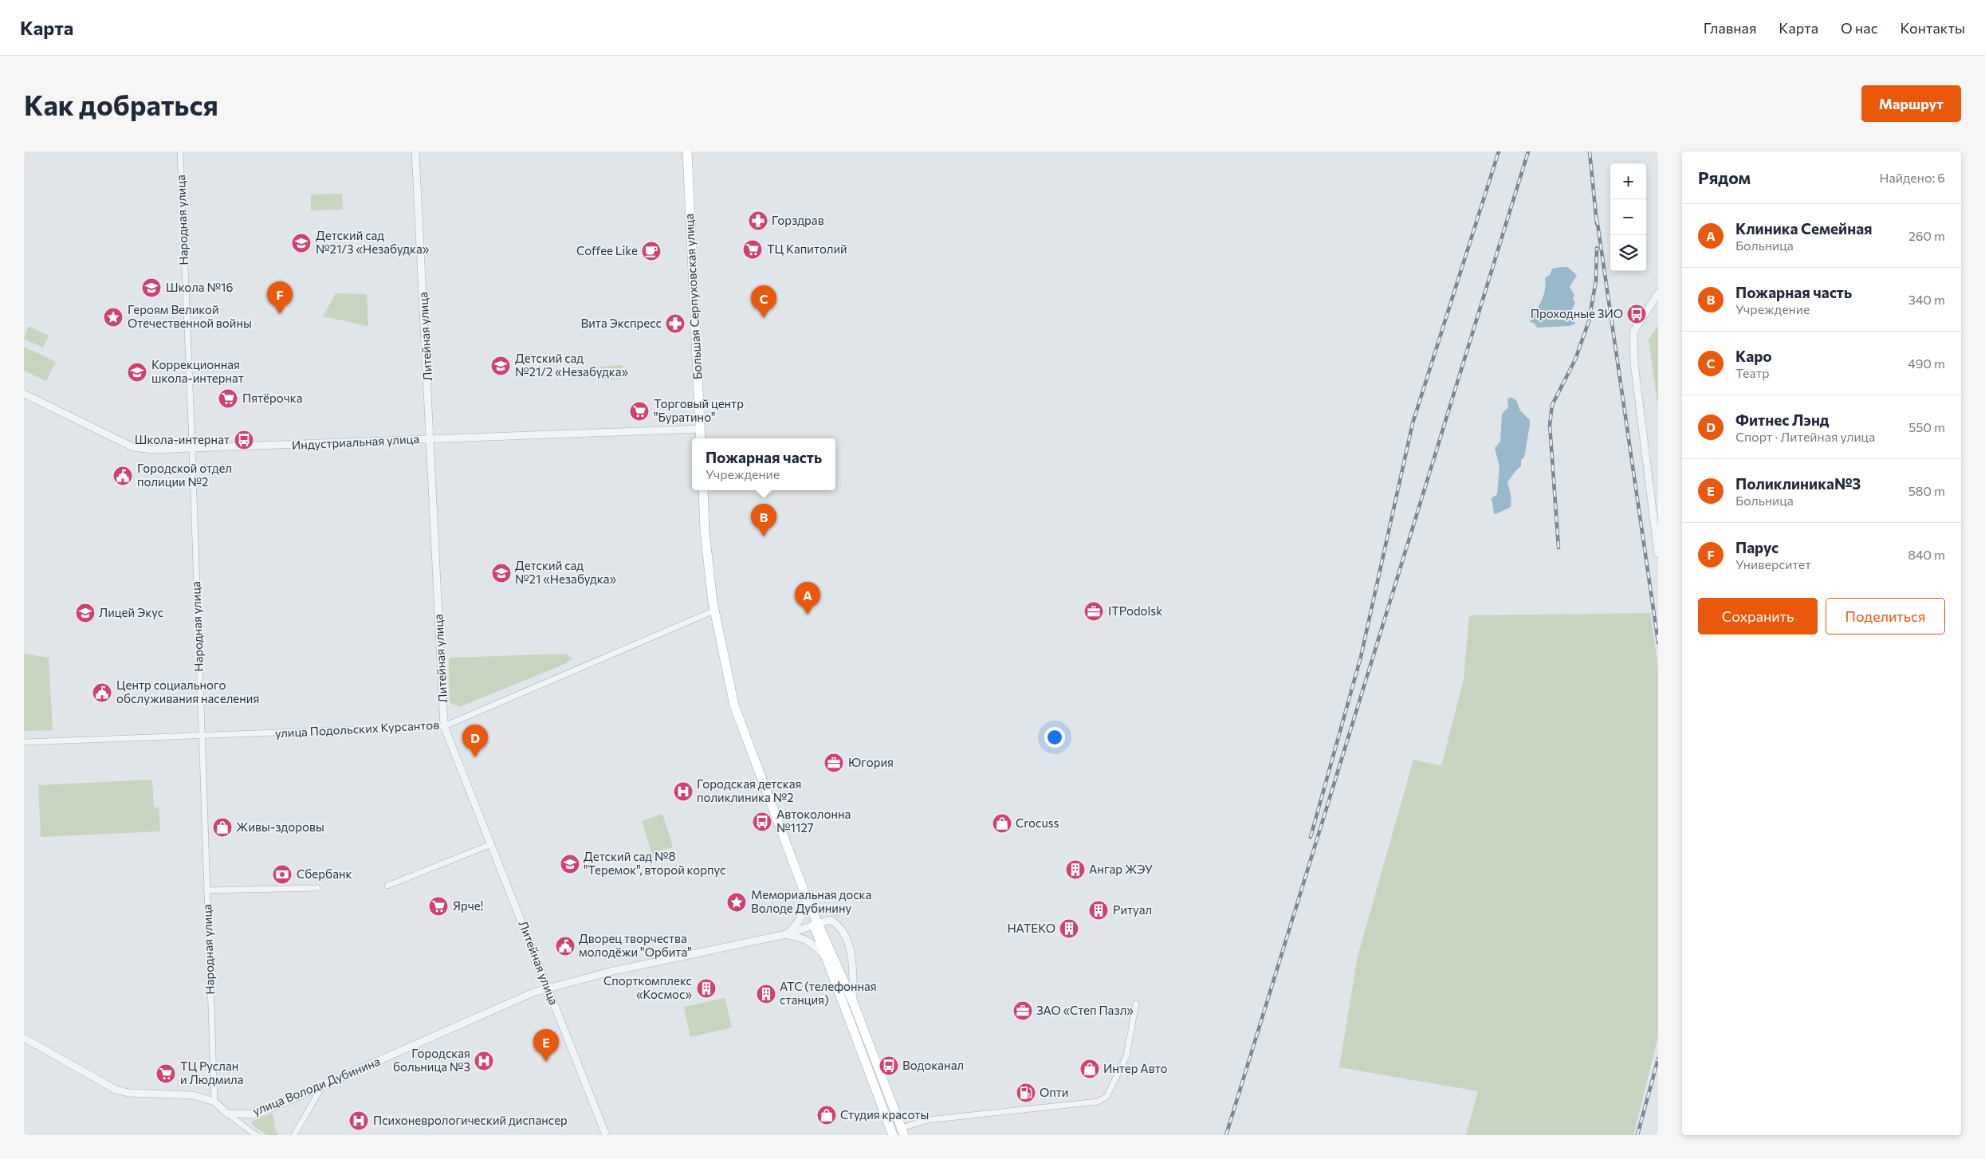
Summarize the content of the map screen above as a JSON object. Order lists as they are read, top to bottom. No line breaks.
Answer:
{"streets":{"main road":["Большая Серпуховская улица"],"street":["Народная улица","Литейная улица","Индустриальная улица","улица Подольских Курсантов","улица Володи Дубинина"]},"crossings":[["Народная улица","Индустриальная улица"],["Народная улица","улица Подольских Курсантов"],["Большая Серпуховская улица","Индустриальная улица"],["Литейная улица","Индустриальная улица"],["Литейная улица","улица Подольских Курсантов"],["Литейная улица","улица Володи Дубинина"]],"places":{"pharmacy":["Горздрав","Вита Экспресс"],"school or university":["Детский сад №21/3 «Незабудка»","Школа №16","Детский сад №21/2 «Незабудка»","Коррекционная школа-интернат","Детский сад №21 «Незабудка»","Лицей Экус","Детский сад №8 \"Теремок\", второй корпус"],"supermarket":["ТЦ Капитолий","Пятёрочка","Торговый центр \"Буратино\"","Ярче!","ТЦ Руслан и Людмила"],"cafe":["Coffee Like"],"bus stop":["Проходные ЗИО","Школа-интернат","Автоколонна №1127","Водоканал"],"place":["Героям Великой Отечественной войны","Мемориальная доска Володе Дубинину"],"public building":["Городской отдел полиции №2","Центр социального обслуживания населения","Дворец творчества молодёжи \"Орбита\""],"office":["ITPodolsk","Югория","ЗАО «Степ Пазл»"],"hospital":["Городская детская поликлиника №2","Городская больница №3","Психоневрологический диспансер"],"shop":["Crocuss","Живы-здоровы","Интер Авто","Студия красоты"],"building":["Ангар ЖЭУ","Ритуал","НАТЕКО","Спорткомплекс «Космос»","АТС (телефонная станция)"],"bank":["Сбербанк"],"fuel station":["Опти"]},"page":{"header":"Карта","nav":["Главная","Карта","О нас","Контакты"],"buttons":["Маршрут",["Сохранить","Поделиться"]],"title":"Как добраться","heading":["Рядом","Найдено: 6"],"map_buttons":["+","−"],"list":[{"mark":"A","name":"Клиника Семейная","note":"Больница","value":"260 m"},{"mark":"B","name":"Пожарная часть","note":"Учреждение","value":"340 m"},{"mark":"C","name":"Каро","note":"Театр","value":"490 m"},{"mark":"D","name":"Фитнес Лэнд","note":"Спорт · Литейная улица","value":"550 m"},{"mark":"E","name":"Поликлиника№3","note":"Больница","value":"580 m"},{"mark":"F","name":"Парус","note":"Университет","value":"840 m"}],"pins":["F","C","B","A","D","E"],"popup":["Пожарная часть","Учреждение"]}}
